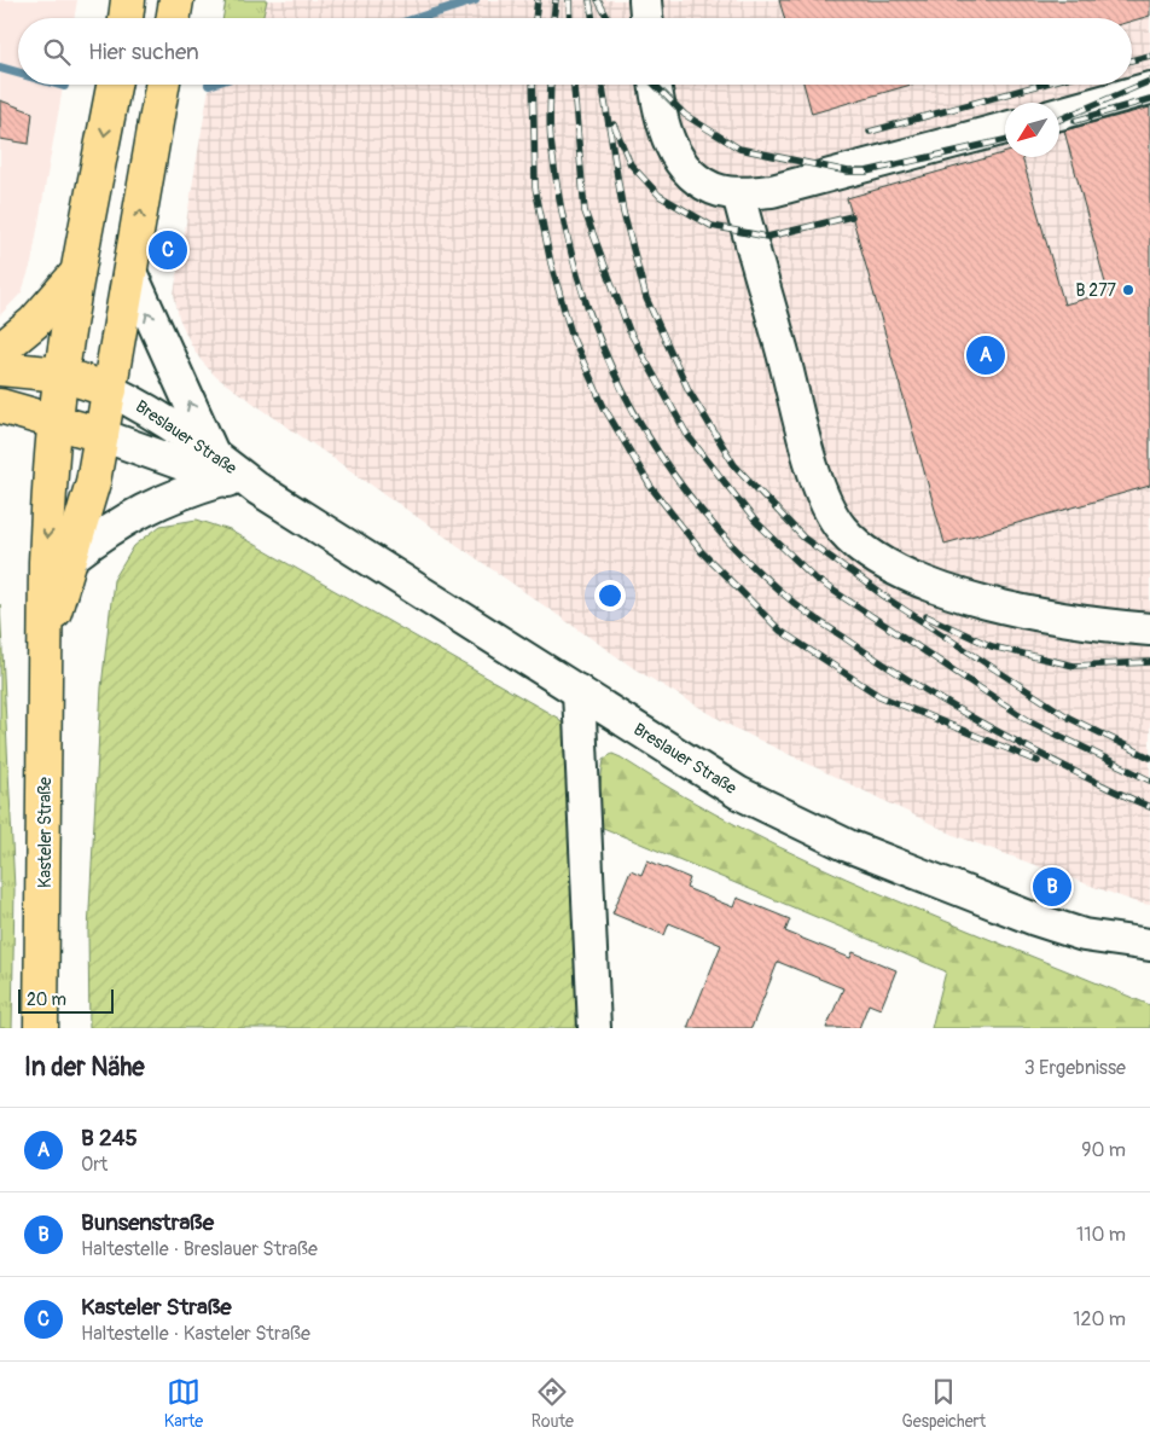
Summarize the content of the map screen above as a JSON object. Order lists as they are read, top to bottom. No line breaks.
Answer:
{"streets":{"main road":["Kasteler Straße"],"street":["Breslauer Straße"]},"crossings":[["Breslauer Straße","Kasteler Straße"]],"places":["B 277"],"scale_bar":"20 m","north":"bottom left","page":{"search":"Hier suchen","pins":["C","A","B"],"scale":"20 m","heading":["In der Nähe","3 Ergebnisse"],"list":[{"mark":"A","name":"B 245","note":"Ort","value":"90 m"},{"mark":"B","name":"Bunsenstraße","note":"Haltestelle · Breslauer Straße","value":"110 m"},{"mark":"C","name":"Kasteler Straße","note":"Haltestelle · Kasteler Straße","value":"120 m"}],"nav":["Karte","Route","Gespeichert"]}}
